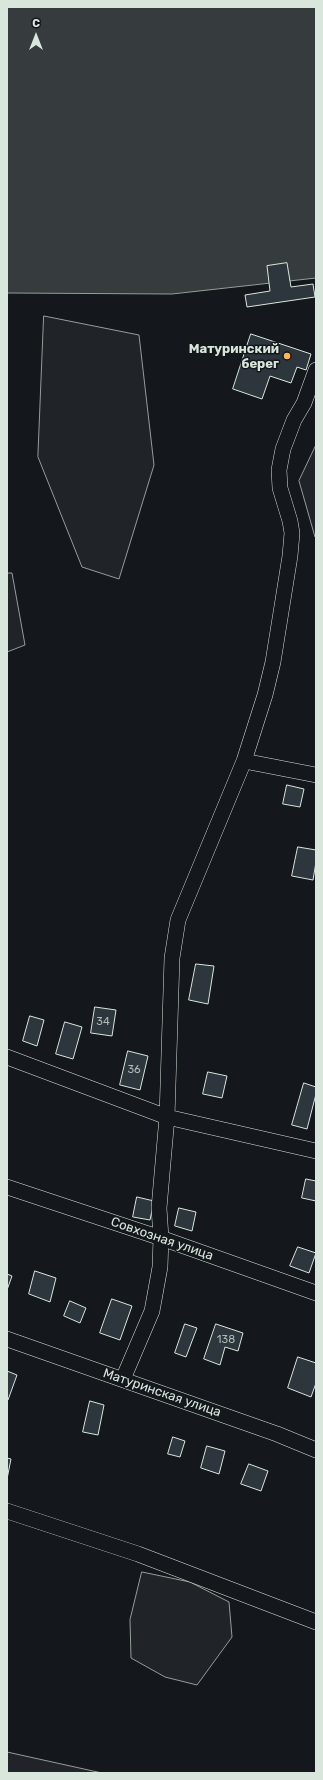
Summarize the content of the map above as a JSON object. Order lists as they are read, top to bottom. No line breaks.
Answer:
{"streets":{"street":["Совхозная улица","Матуринская улица"]},"places":["Матуринский берег"],"house_numbers":["34","36","138"],"north":"top"}
